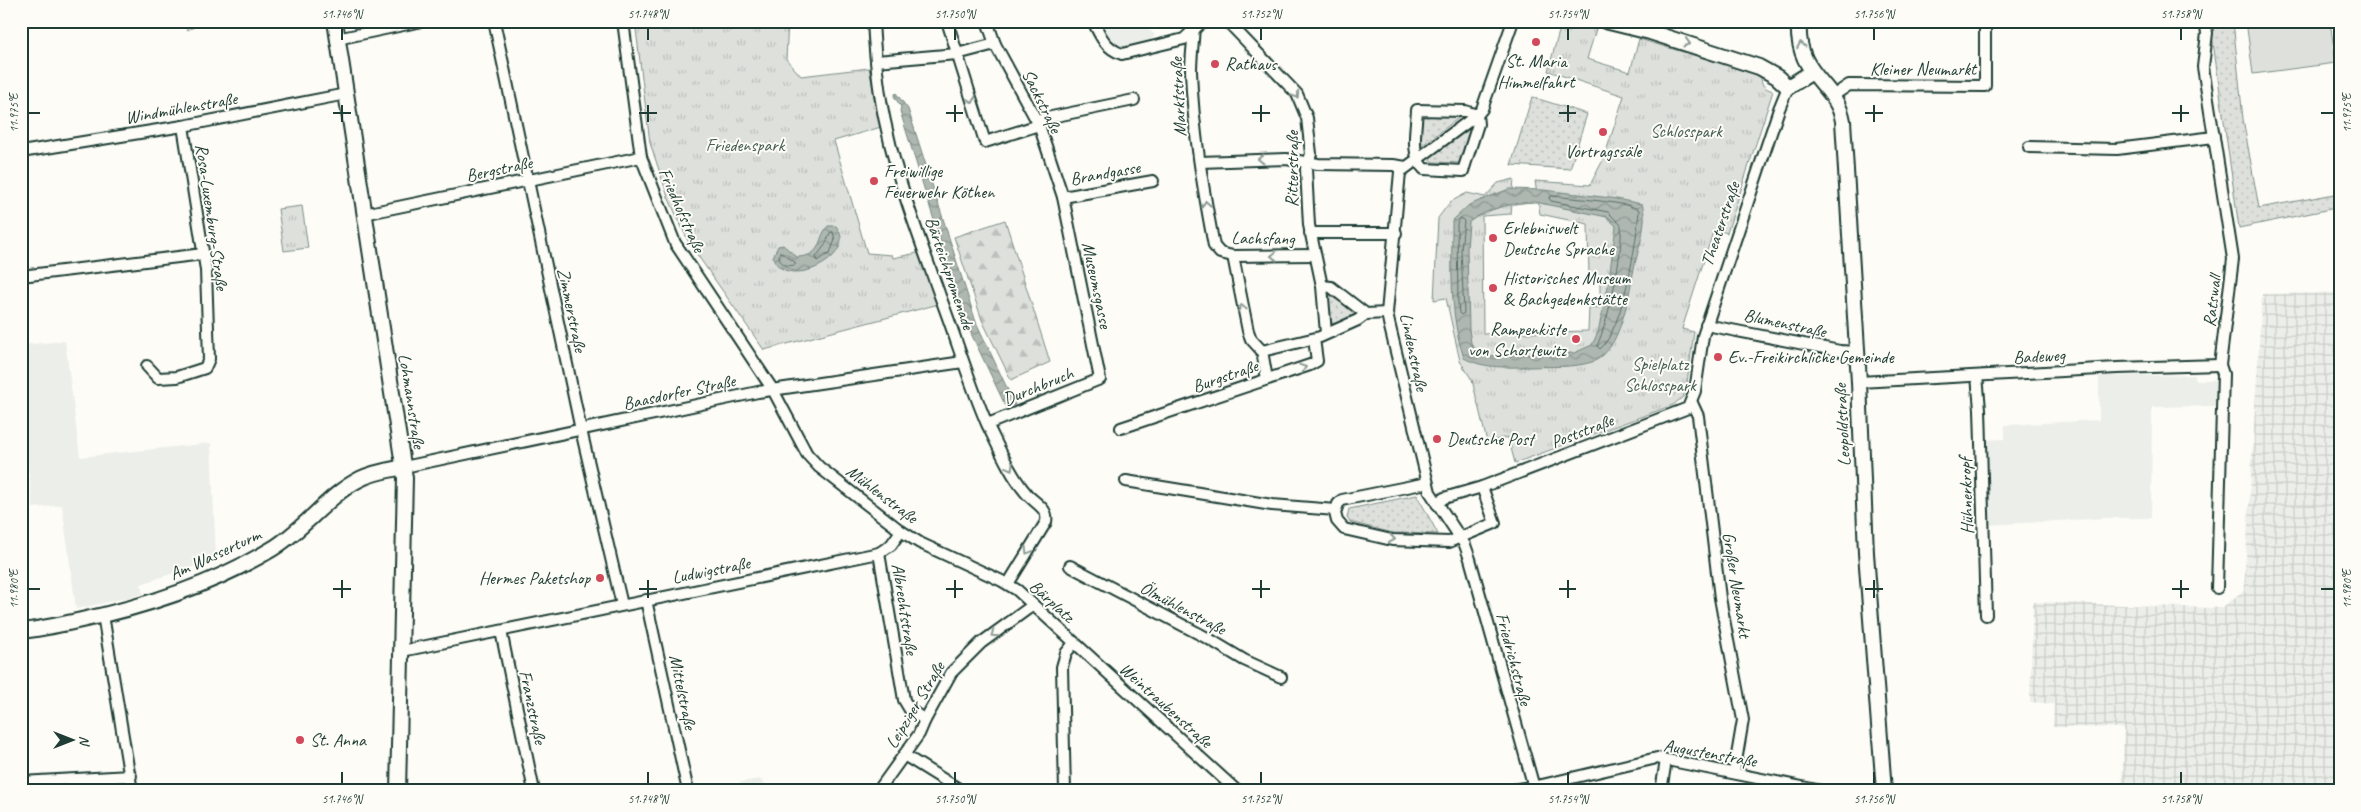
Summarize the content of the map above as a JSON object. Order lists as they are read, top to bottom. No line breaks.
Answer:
{"streets":{"main road":["Lohmannstraße","Leopoldstraße","Am Wasserturm"],"street":["Kleiner Neumarkt","Marktstraße","Sackstraße","Windmühlenstraße","Bergstraße","Ritterstraße","Brandgasse","Friedhofstraße","Rosa-Luxemburg-Straße","Theaterstraße","Lachsfang","Bärteichpromenade","Museumsgasse","Ratswall","Zimmerstraße","Blumenstraße","Lindenstraße","Badeweg","Burgstraße","Durchbruch","Baasdorfer Straße","Poststraße","Mühlenstraße","Hühnerkropf","Ludwigstraße","Großer Neumarkt","Bärplatz","Ölmühlenstraße","Albrechtstraße","Friedrichstraße","Mittelstraße","Leipziger Straße","Weintraubenstraße","Franzstraße","Augustenstraße"]},"crossings":[["Kleiner Neumarkt","Leopoldstraße"],["Marktstraße","Lachsfang"],["Sackstraße","Brandgasse"],["Sackstraße","Museumsgasse"],["Windmühlenstraße","Rosa-Luxemburg-Straße"],["Windmühlenstraße","Lohmannstraße"],["Bergstraße","Friedhofstraße"],["Bergstraße","Zimmerstraße"],["Bergstraße","Lohmannstraße"],["Ritterstraße","Lachsfang"],["Brandgasse","Museumsgasse"],["Friedhofstraße","Baasdorfer Straße"],["Friedhofstraße","Mühlenstraße"],["Theaterstraße","Blumenstraße"],["Theaterstraße","Poststraße"],["Theaterstraße","Großer Neumarkt"],["Bärteichpromenade","Durchbruch"],["Bärteichpromenade","Baasdorfer Straße"],["Bärteichpromenade","Mühlenstraße"],["Bärteichpromenade","Bärplatz"],["Museumsgasse","Durchbruch"],["Ratswall","Badeweg"],["Zimmerstraße","Baasdorfer Straße"],["Zimmerstraße","Ludwigstraße"],["Blumenstraße","Leopoldstraße"],["Lindenstraße","Poststraße"],["Lindenstraße","Friedrichstraße"],["Badeweg","Leopoldstraße"],["Badeweg","Hühnerkropf"],["Baasdorfer Straße","Lohmannstraße"],["Baasdorfer Straße","Mühlenstraße"],["Baasdorfer Straße","Am Wasserturm"],["Lohmannstraße","Am Wasserturm"],["Lohmannstraße","Ludwigstraße"],["Poststraße","Großer Neumarkt"],["Mühlenstraße","Bärplatz"],["Ludwigstraße","Albrechtstraße"],["Ludwigstraße","Mittelstraße"],["Ludwigstraße","Franzstraße"],["Großer Neumarkt","Augustenstraße"],["Bärplatz","Leipziger Straße"],["Bärplatz","Weintraubenstraße"],["Albrechtstraße","Leipziger Straße"],["Friedrichstraße","Augustenstraße"]],"one_way":["Marktstraße","Ritterstraße","Leipziger Straße"],"parks":["Schlosspark","Friedenspark","Spielplatz Schlosspark"],"places":["St. Maria Himmelfahrt","Rathaus","Vortragssäle","Freiwillige Feuerwehr Köthen","Erlebniswelt Deutsche Sprache","Historisches Museum & Bachgedenkstätte","Rampenkiste von Schortewitz","Ev.-Freikirchliche Gemeinde","Deutsche Post","Hermes Paketshop","St. Anna"],"north":"right","coordinates":["51.746°N","51.748°N","51.750°N","51.752°N","51.754°N","51.756°N","51.758°N","11.975°E","11.980°E"]}
